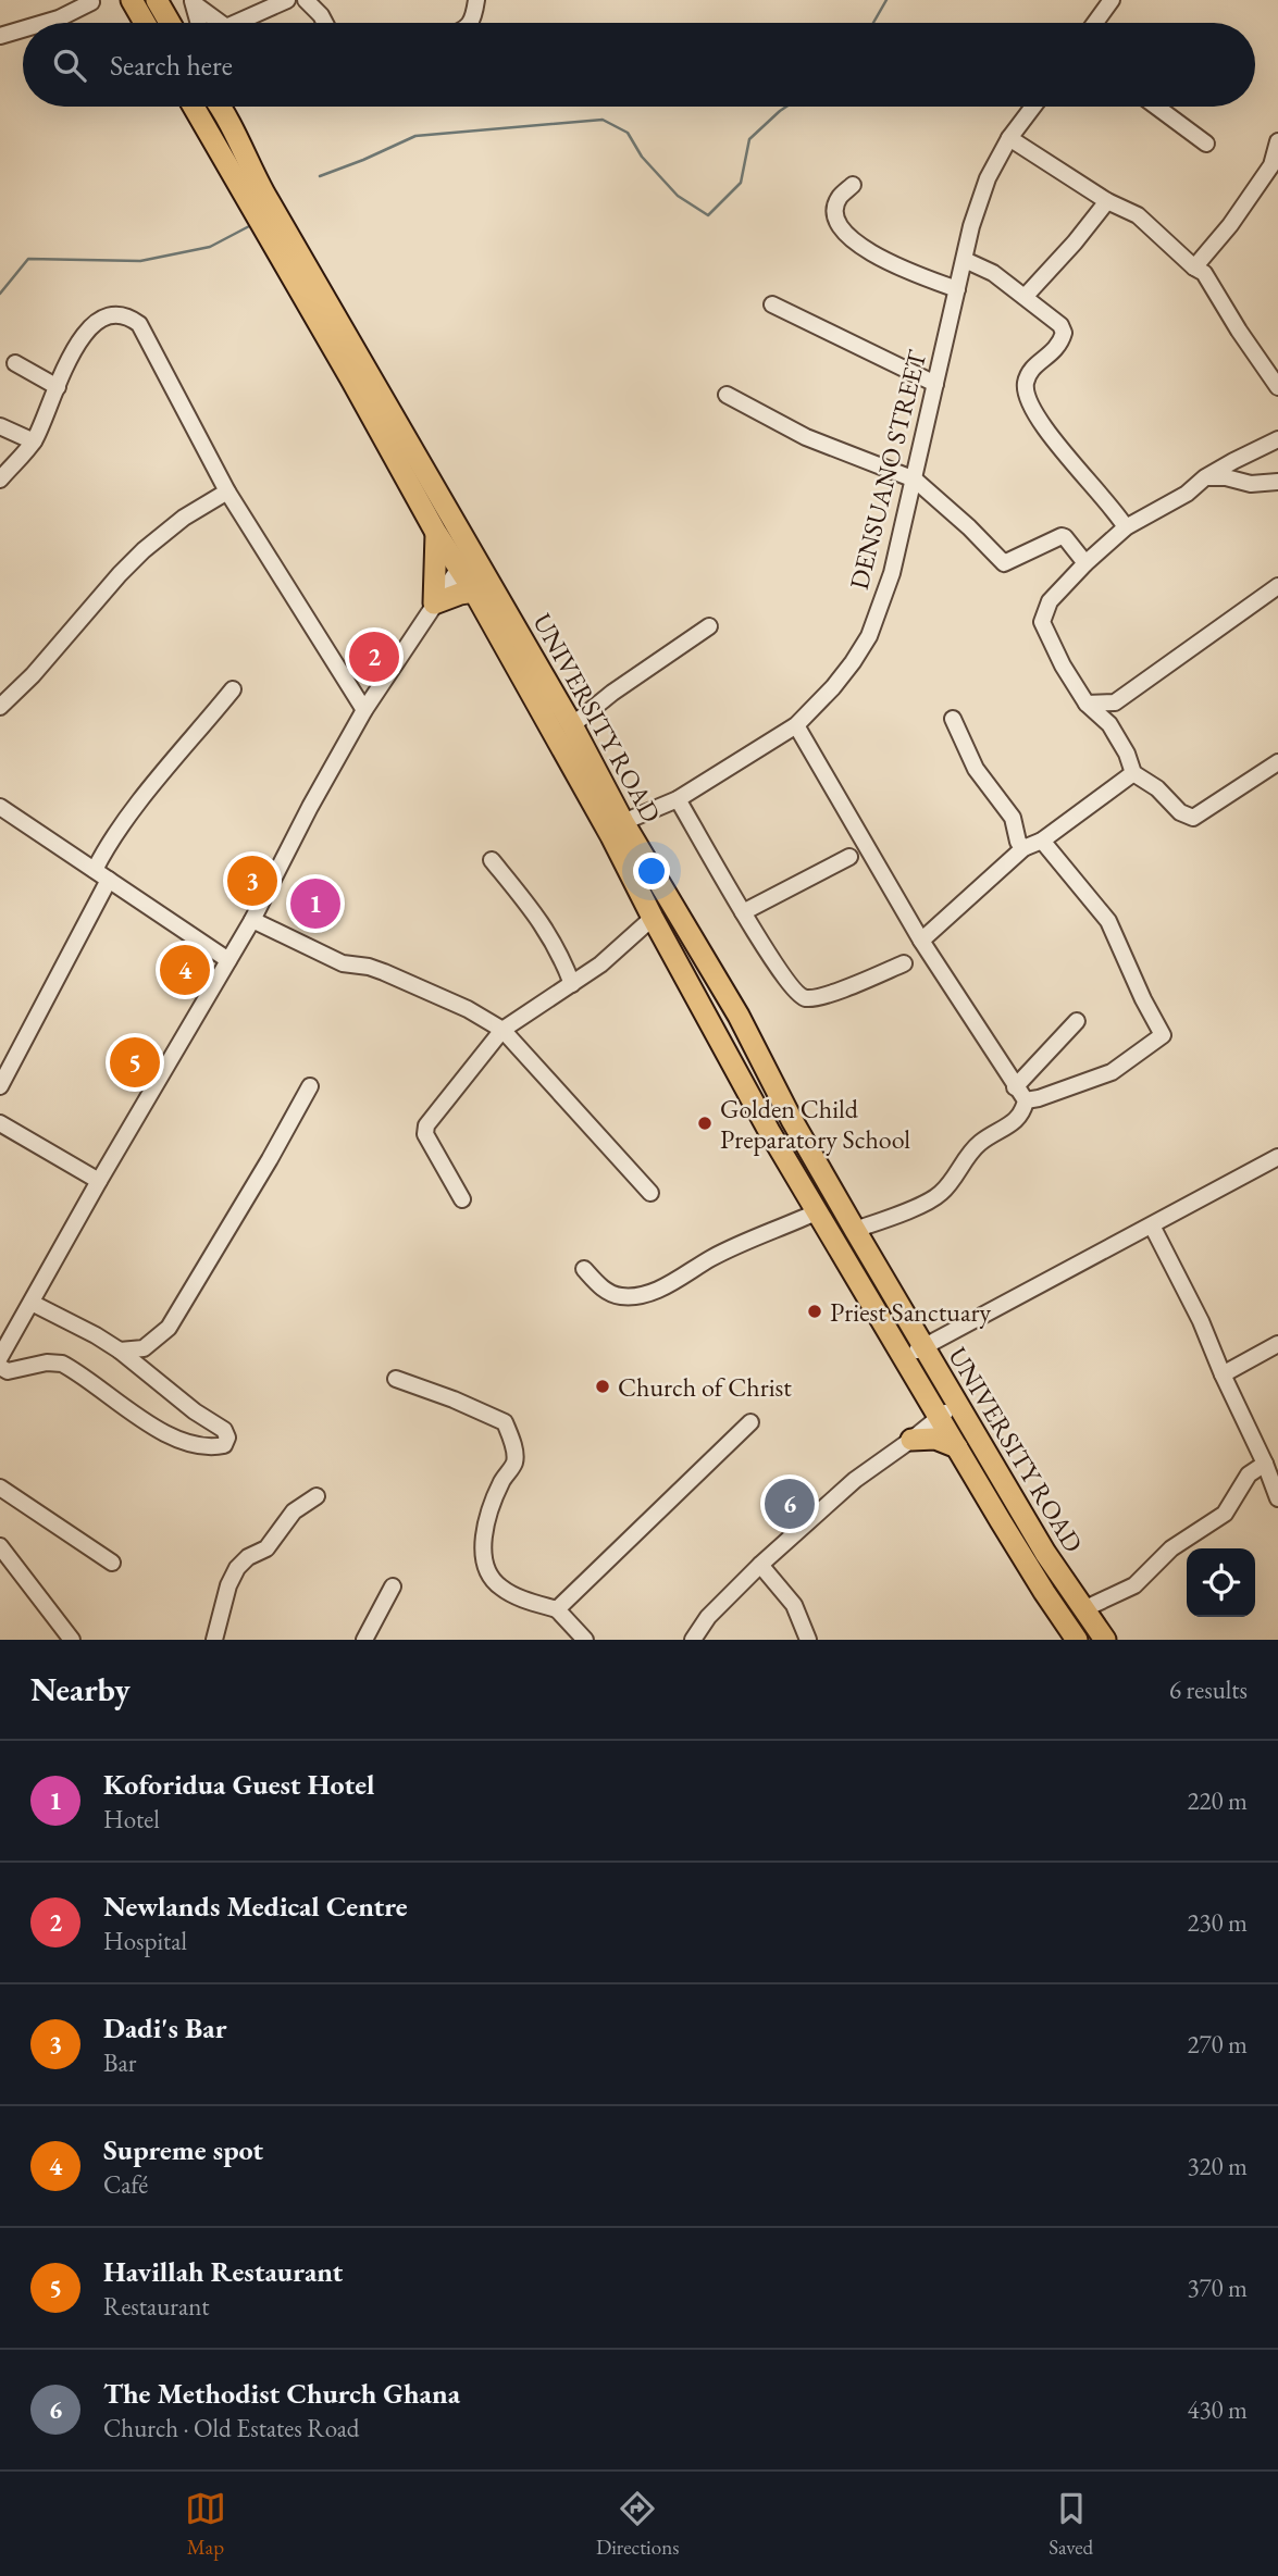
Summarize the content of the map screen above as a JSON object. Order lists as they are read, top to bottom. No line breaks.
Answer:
{"streets":{"highway":["UNIVERSITY ROAD"],"street":["DENSUANO STREET"]},"crossings":[["DENSUANO STREET","UNIVERSITY ROAD"]],"places":["Golden Child Preparatory School","Priest Sanctuary","Church of Christ"],"page":{"search":"Search here","pins":["2","3","1","4","5","6"],"heading":["Nearby","6 results"],"list":[{"mark":"1","name":"Koforidua Guest Hotel","note":"Hotel","value":"220 m"},{"mark":"2","name":"Newlands Medical Centre","note":"Hospital","value":"230 m"},{"mark":"3","name":"Dadi's Bar","note":"Bar","value":"270 m"},{"mark":"4","name":"Supreme spot","note":"Café","value":"320 m"},{"mark":"5","name":"Havillah Restaurant","note":"Restaurant","value":"370 m"},{"mark":"6","name":"The Methodist Church Ghana","note":"Church · Old Estates Road","value":"430 m"}],"nav":["Map","Directions","Saved"]}}
